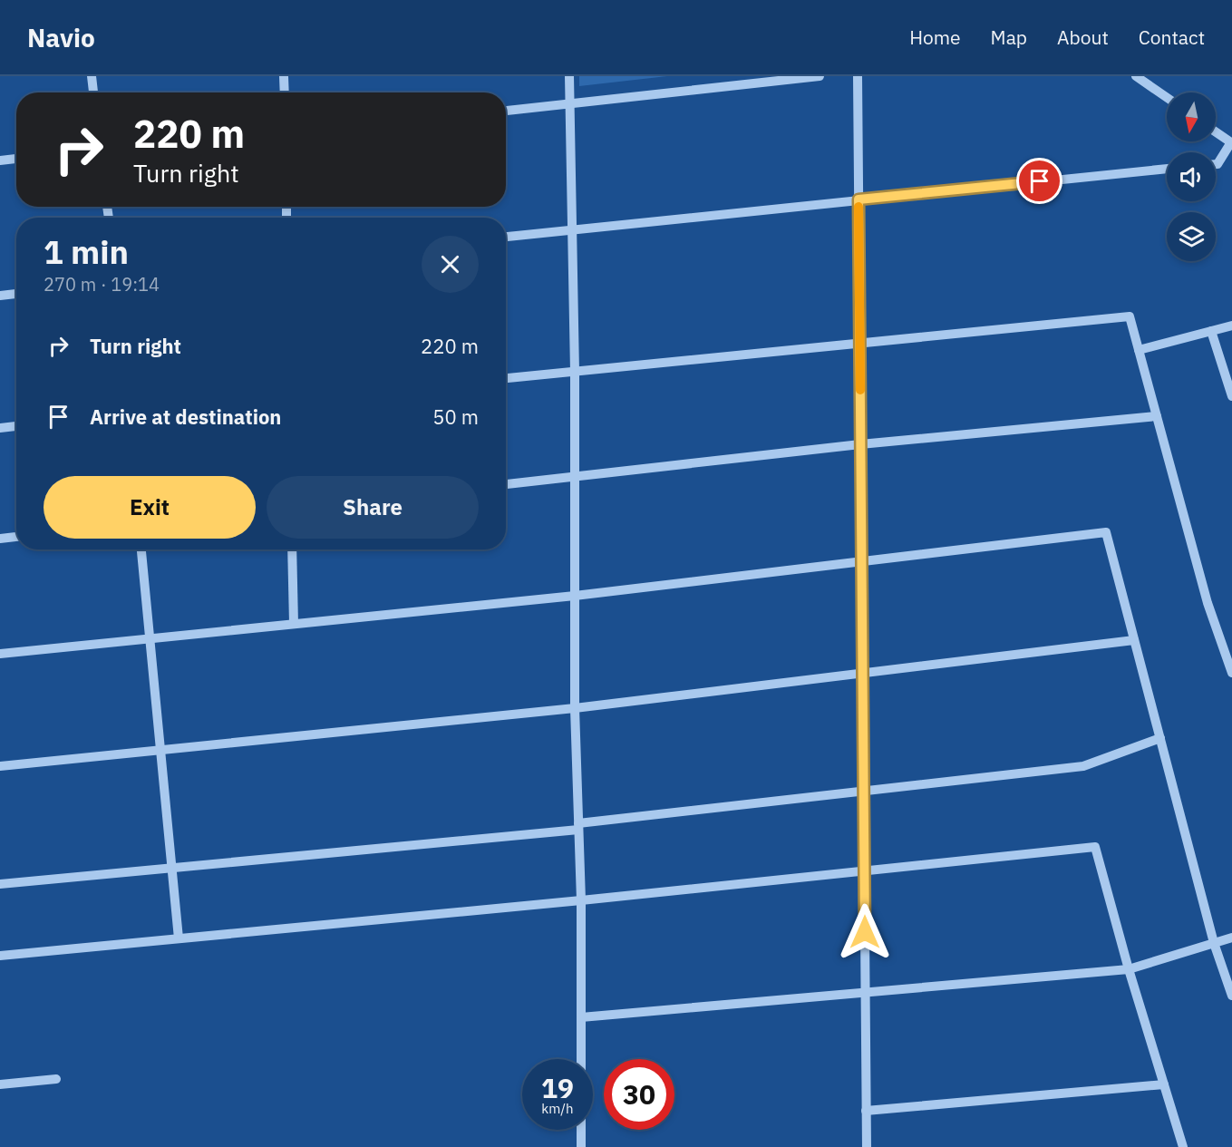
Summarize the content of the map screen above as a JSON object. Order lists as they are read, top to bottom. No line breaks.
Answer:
{"north":"bottom","page":{"header":"Navio","nav":["Home","Map","About","Contact"],"turn":["220 m","Turn right"],"heading":["1 min","270 m · 19:14"],"list":[{"name":"Turn right","value":"220 m"},{"name":"Arrive at destination","value":"50 m"}],"buttons":["Exit","Share"],"speed":"19 km/h","limit":"30"}}
